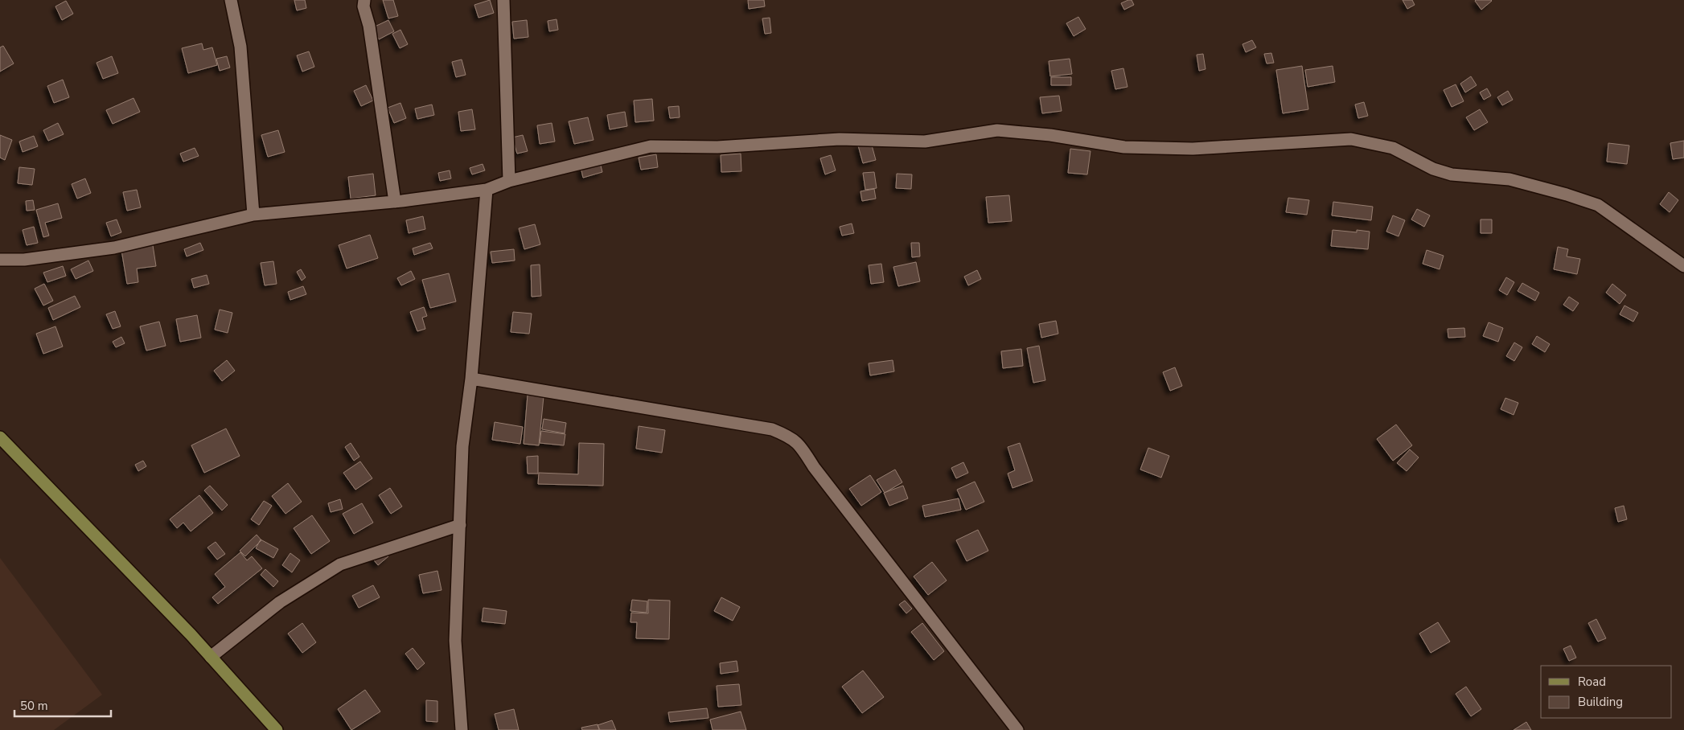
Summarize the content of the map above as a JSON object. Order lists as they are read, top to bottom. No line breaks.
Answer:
{"legend":["Road","Building"],"scale_bar":"50 m"}
